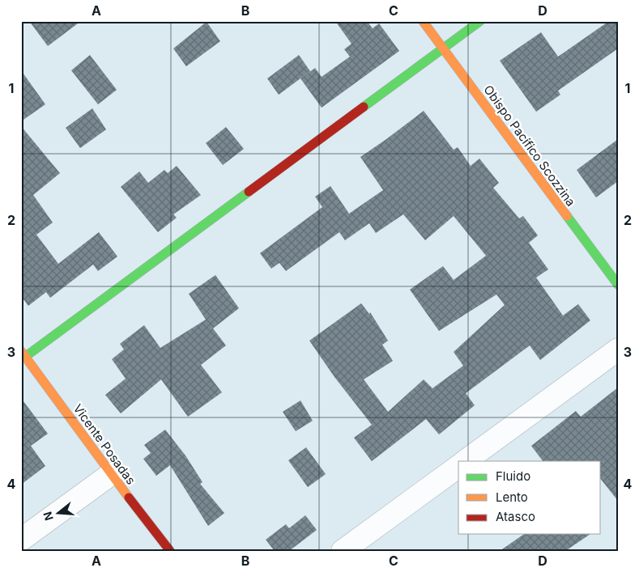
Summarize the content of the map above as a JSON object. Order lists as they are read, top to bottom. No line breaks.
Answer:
{"streets":{"street":["Obispo Pacífico Scozzina","Vicente Posadas"]},"legend":["Fluido","Lento","Atasco"],"north":"left","grid":{"columns":["A","B","C","D"],"rows":["1","2","3","4"]}}
